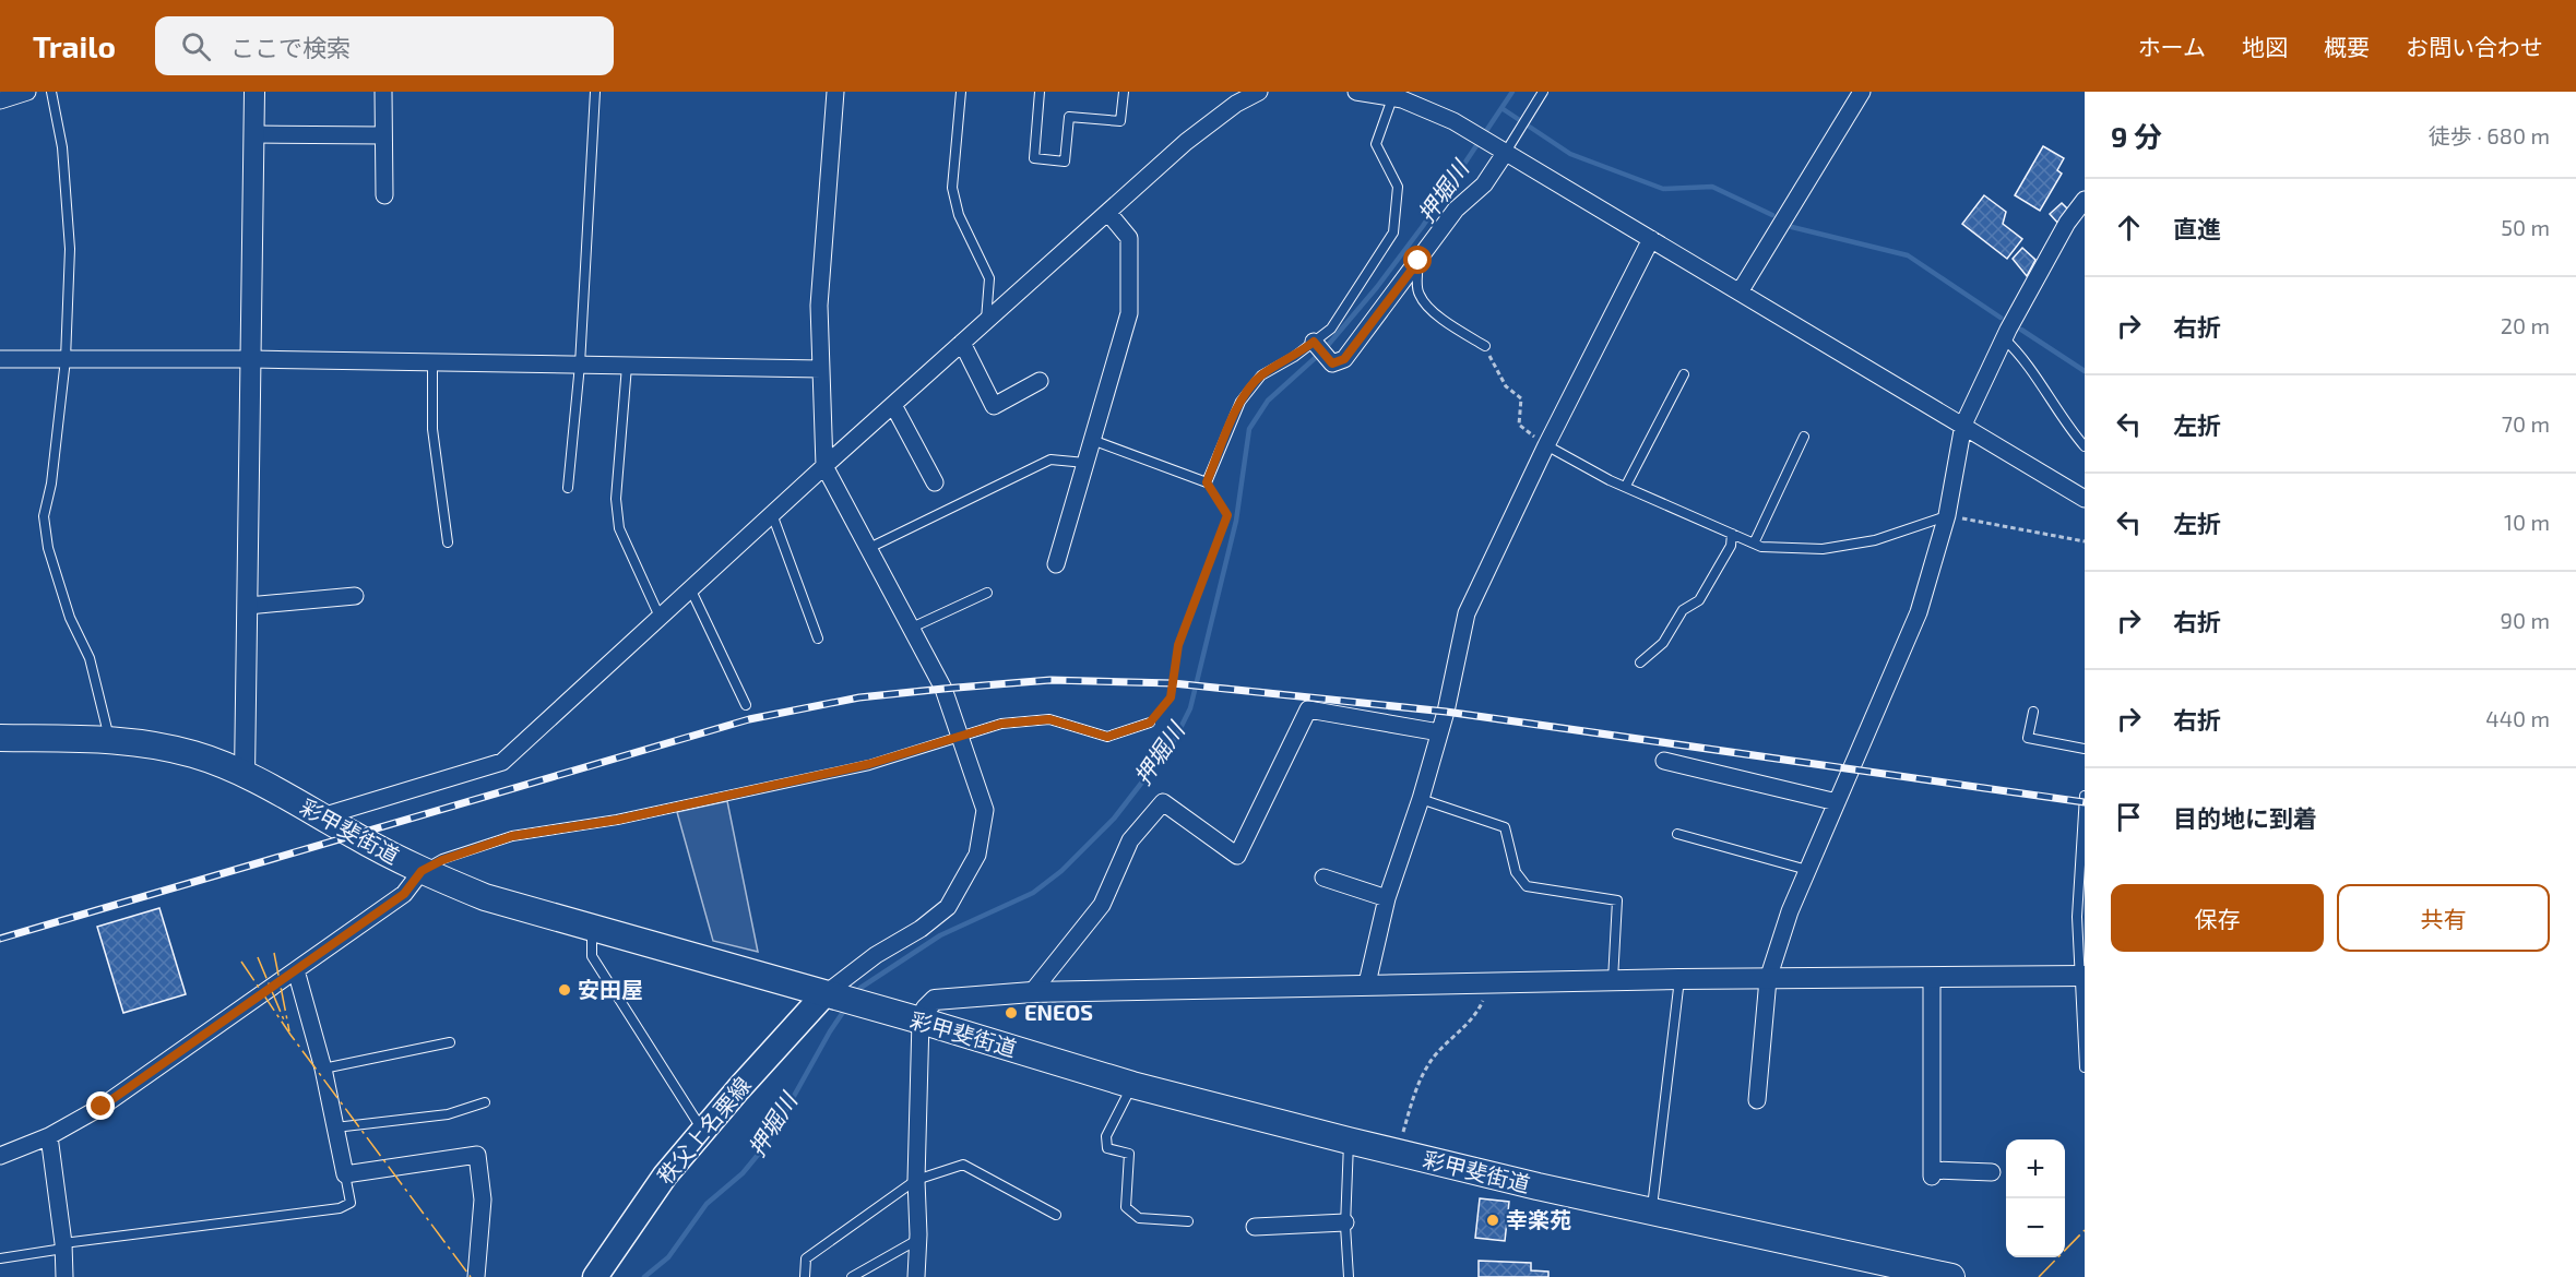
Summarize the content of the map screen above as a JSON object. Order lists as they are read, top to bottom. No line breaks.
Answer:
{"streets":{"highway":["彩甲斐街道"],"main road":["秩父上名栗線"]},"crossings":[["彩甲斐街道","秩父上名栗線"]],"water":["押堀川"],"places":["安田屋","ENEOS","幸楽苑"],"page":{"header":"Trailo","search":"ここで検索","nav":["ホーム","地図","概要","お問い合わせ"],"heading":["9 分","徒歩 · 680 m"],"list":[["直進","50 m"],["右折","20 m"],["左折","70 m"],["左折","10 m"],["右折","90 m"],["右折","440 m"],"目的地に到着"],"buttons":["保存","共有"],"map_buttons":["+","−"]}}
